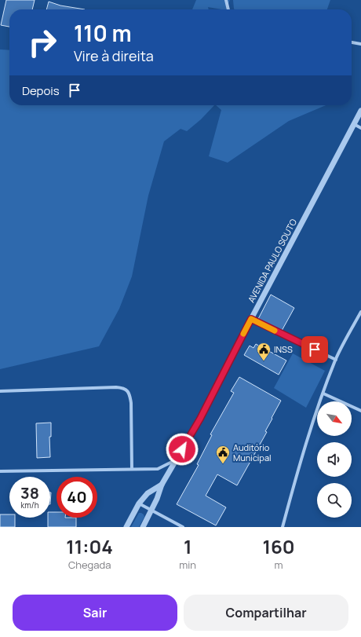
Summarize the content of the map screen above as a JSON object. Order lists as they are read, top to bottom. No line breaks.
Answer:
{"streets":{"street":["AVENIDA PAULO SOUTO"]},"places":{"public building":["INSS","Auditório Municipal"]},"north":"bottom right","page":{"turn":["110 m","Vire à direita"],"then":"Depois","speed":"38 km/h","limit":"40","eta":["11:04","Chegada","1","min","160","m"],"buttons":["Sair","Compartilhar"]}}
